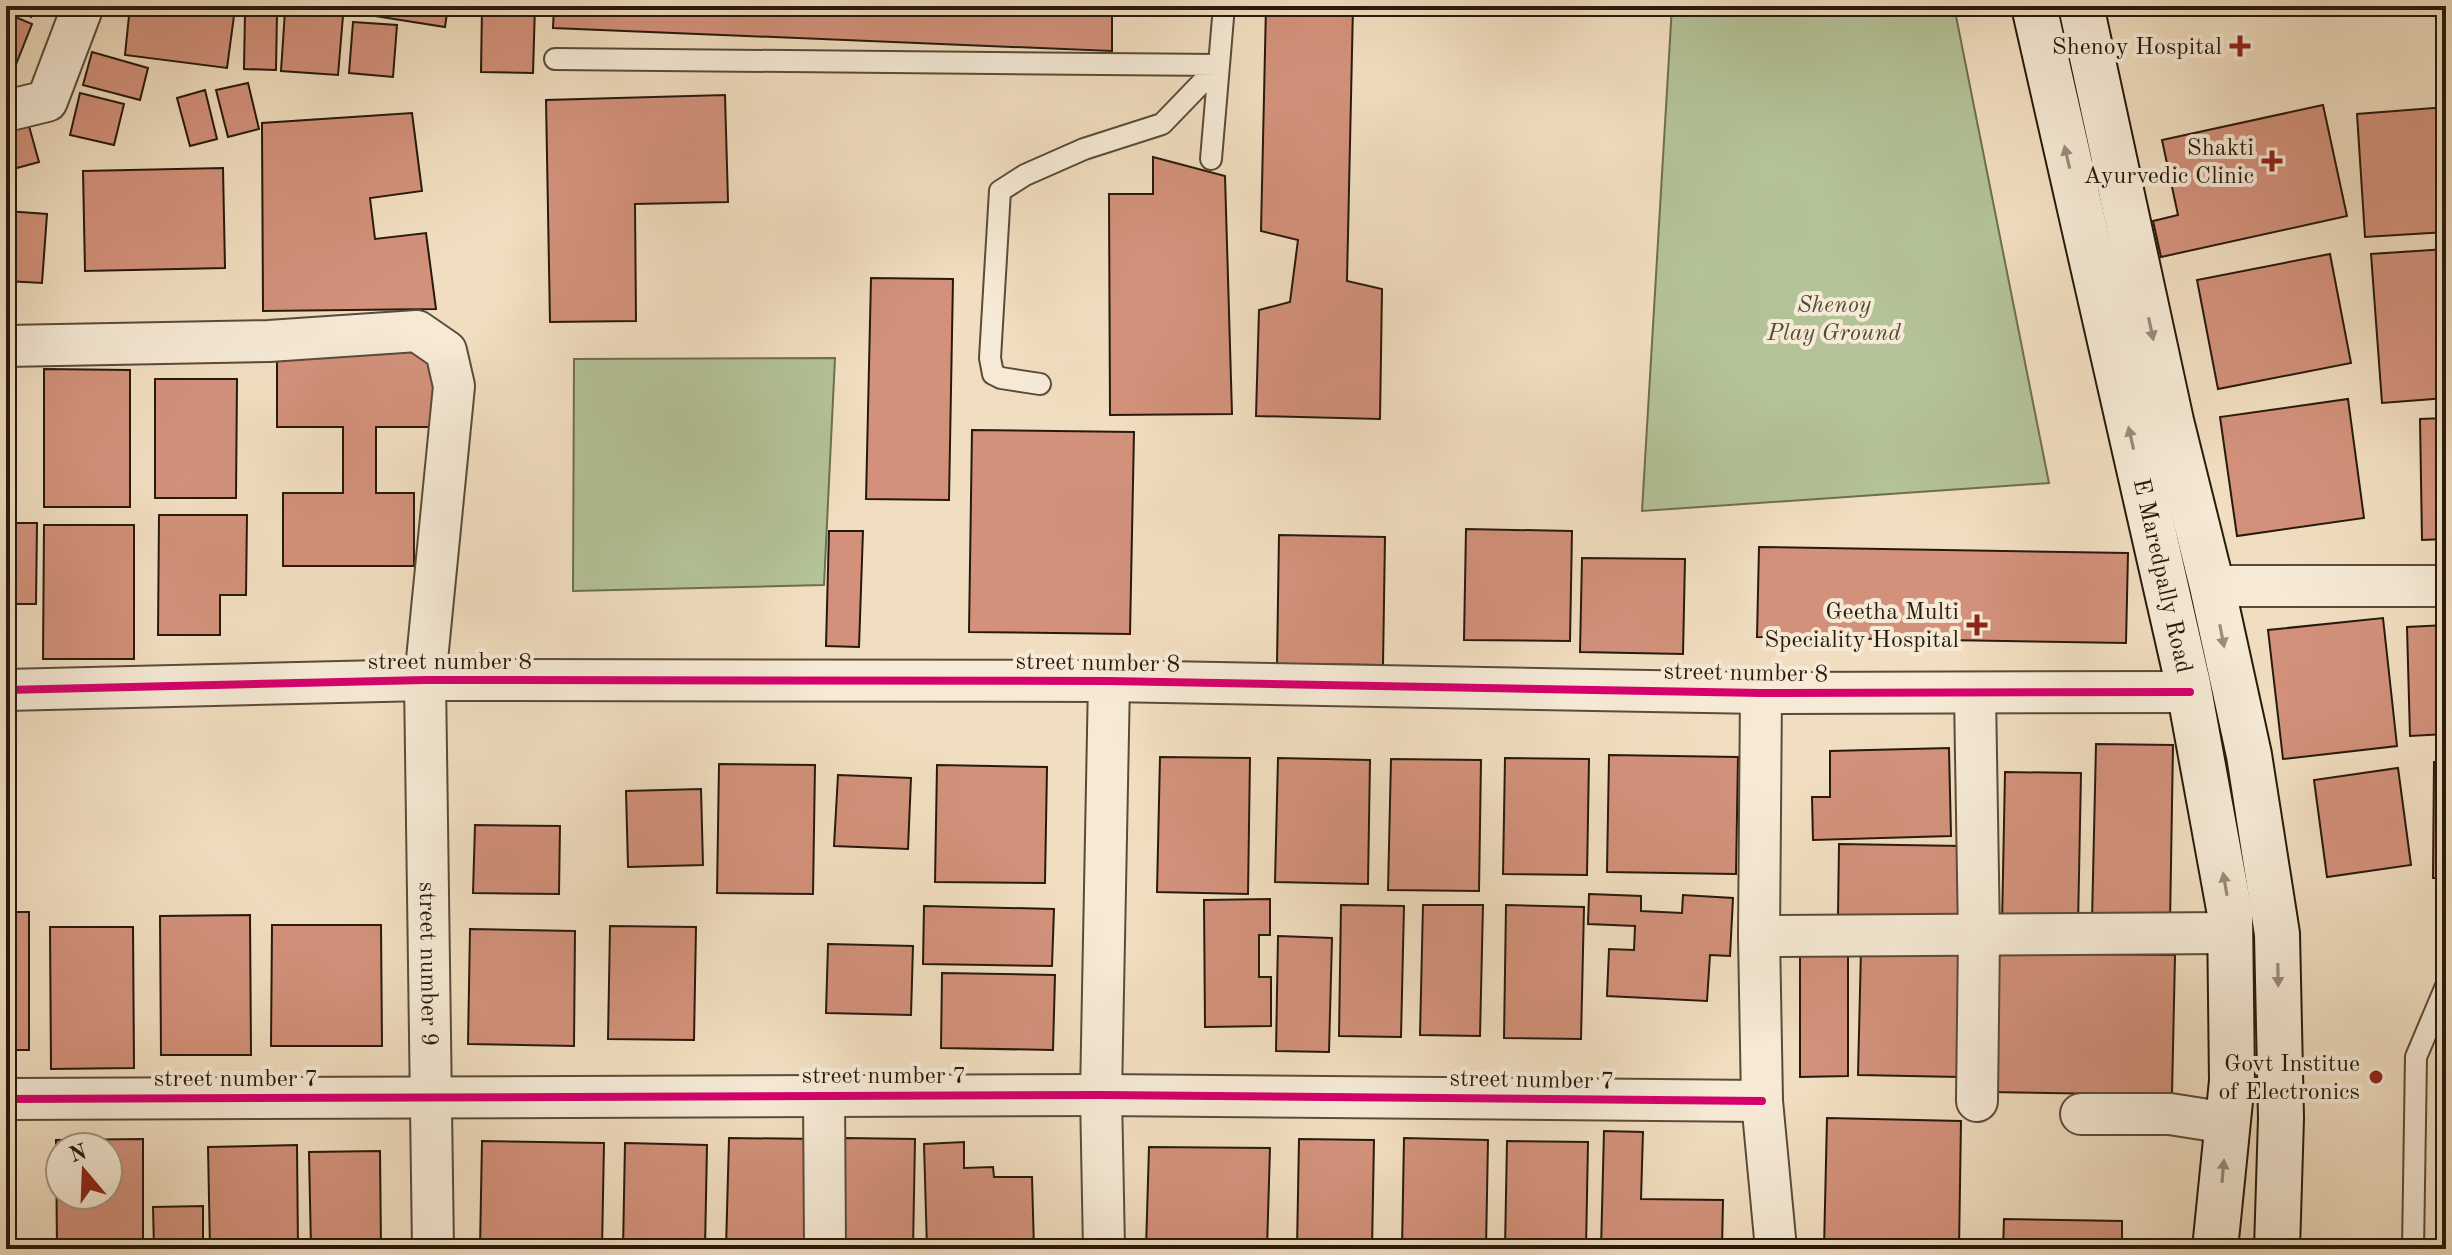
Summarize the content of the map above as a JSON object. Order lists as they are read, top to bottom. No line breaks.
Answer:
{"streets":{"main road":["E Maredpally Road"],"street":["street number 8","street number 9","street number 7"]},"crossings":[["E Maredpally Road","street number 8"],["street number 8","street number 9"],["street number 9","street number 7"]],"parks":["Shenoy Play Ground"],"places":{"health":["Shenoy Hospital","Shakti Ayurvedic Clinic","Geetha Multi Speciality Hospital"],"other":["Govt Institue of Electronics"]},"north":"top"}
